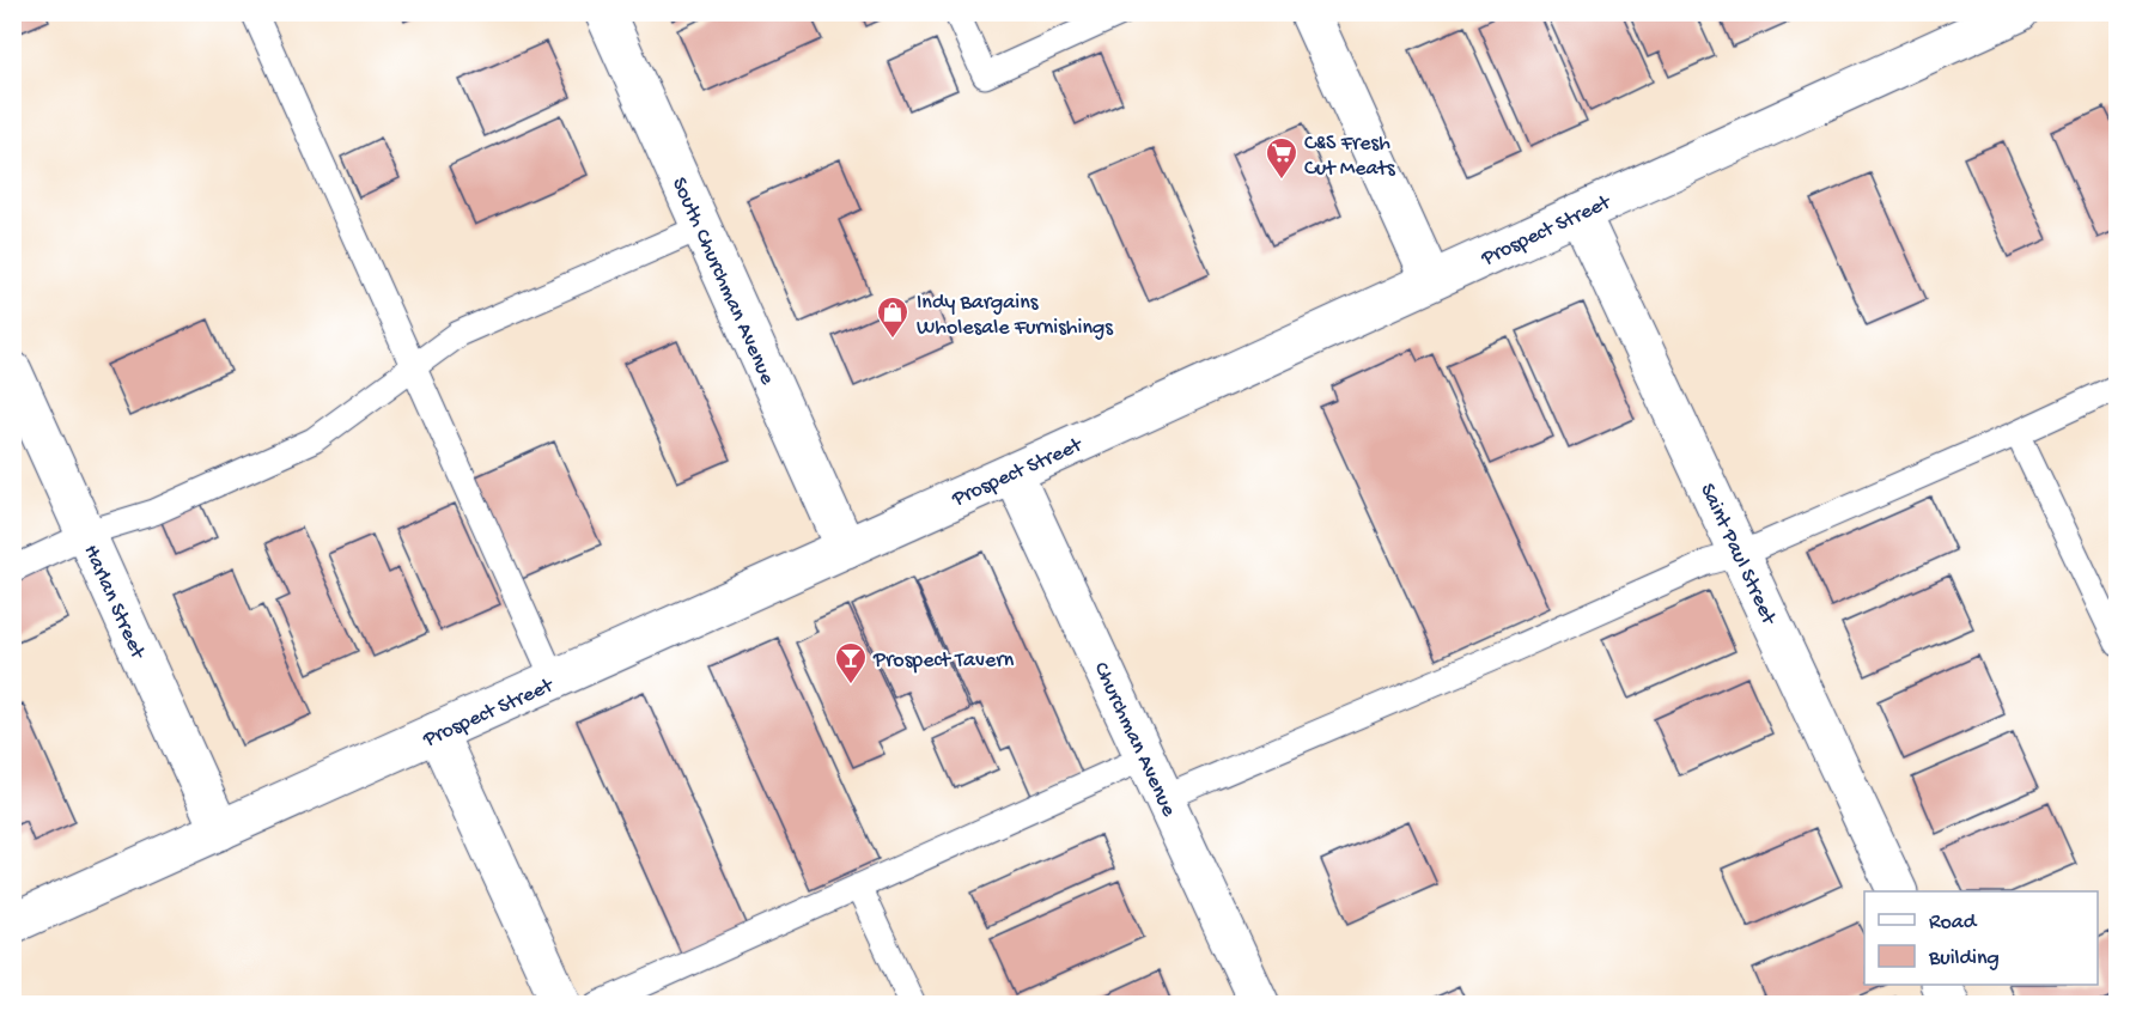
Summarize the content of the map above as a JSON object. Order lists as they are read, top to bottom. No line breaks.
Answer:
{"streets":{"main road":["Prospect Street","South Churchman Avenue","Saint Paul Street","Harlan Street","Churchman Avenue"]},"crossings":[["Prospect Street","South Churchman Avenue"],["Prospect Street","Saint Paul Street"],["Prospect Street","Harlan Street"],["Prospect Street","Churchman Avenue"]],"places":{"supermarket":["C&S Fresh Cut Meats"],"shop":["Indy Bargains Wholesale Furnishings"],"bar":["Prospect Tavern"]},"legend":["Road","Building"]}
